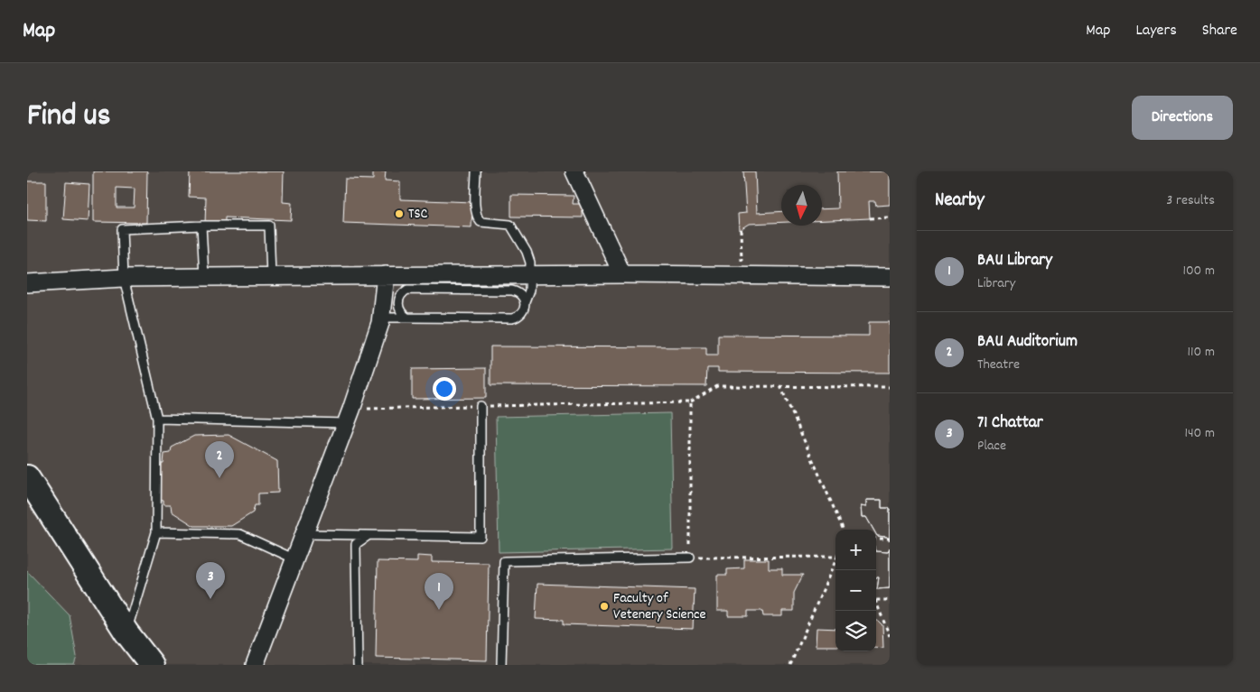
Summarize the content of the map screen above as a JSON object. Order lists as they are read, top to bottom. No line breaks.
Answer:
{"places":["TSC","Faculty of Vetenery Science"],"north":"bottom","page":{"header":"Map","nav":["Map","Layers","Share"],"title":"Find us","buttons":"Directions","heading":["Nearby","3 results"],"list":[{"mark":"1","name":"BAU Library","note":"Library","value":"100 m"},{"mark":"2","name":"BAU Auditorium","note":"Theatre","value":"110 m"},{"mark":"3","name":"71 Chattar","note":"Place","value":"140 m"}],"pins":["2","3","1"],"map_buttons":["+","−"]}}
